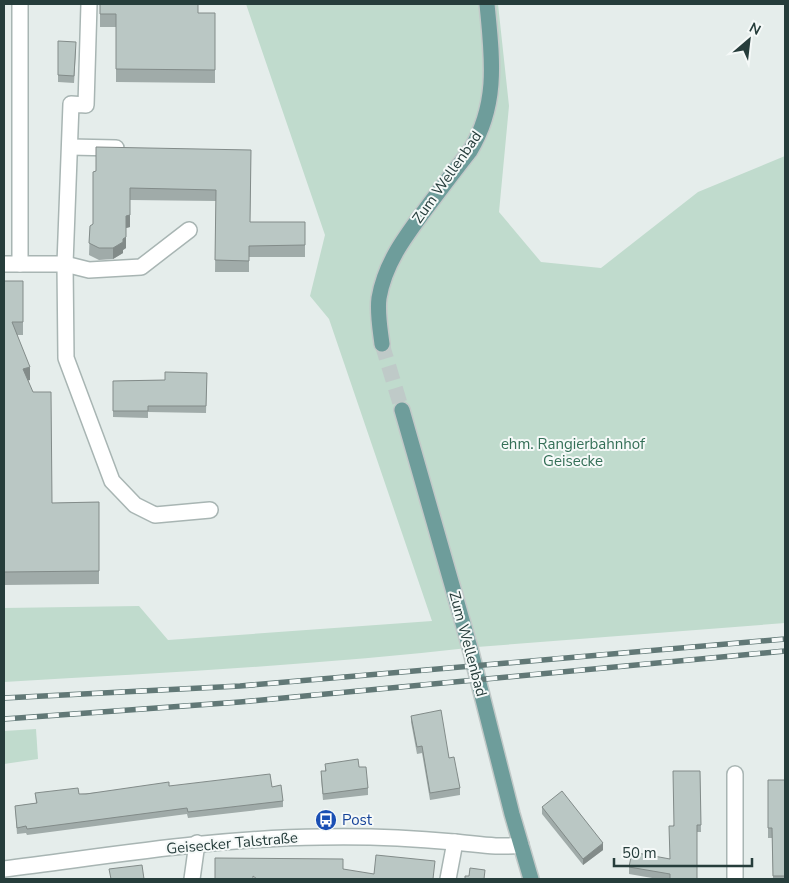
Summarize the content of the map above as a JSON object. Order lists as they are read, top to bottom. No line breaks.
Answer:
{"streets":{"main road":["Zum Wellenbad"],"street":["Geisecker Talstraße"]},"crossings":[["Zum Wellenbad","Geisecker Talstraße"]],"parks":["ehm. Rangierbahnhof Geisecke"],"places":{"bus stop":["Post"]},"scale_bar":"50 m","north":"top right"}
